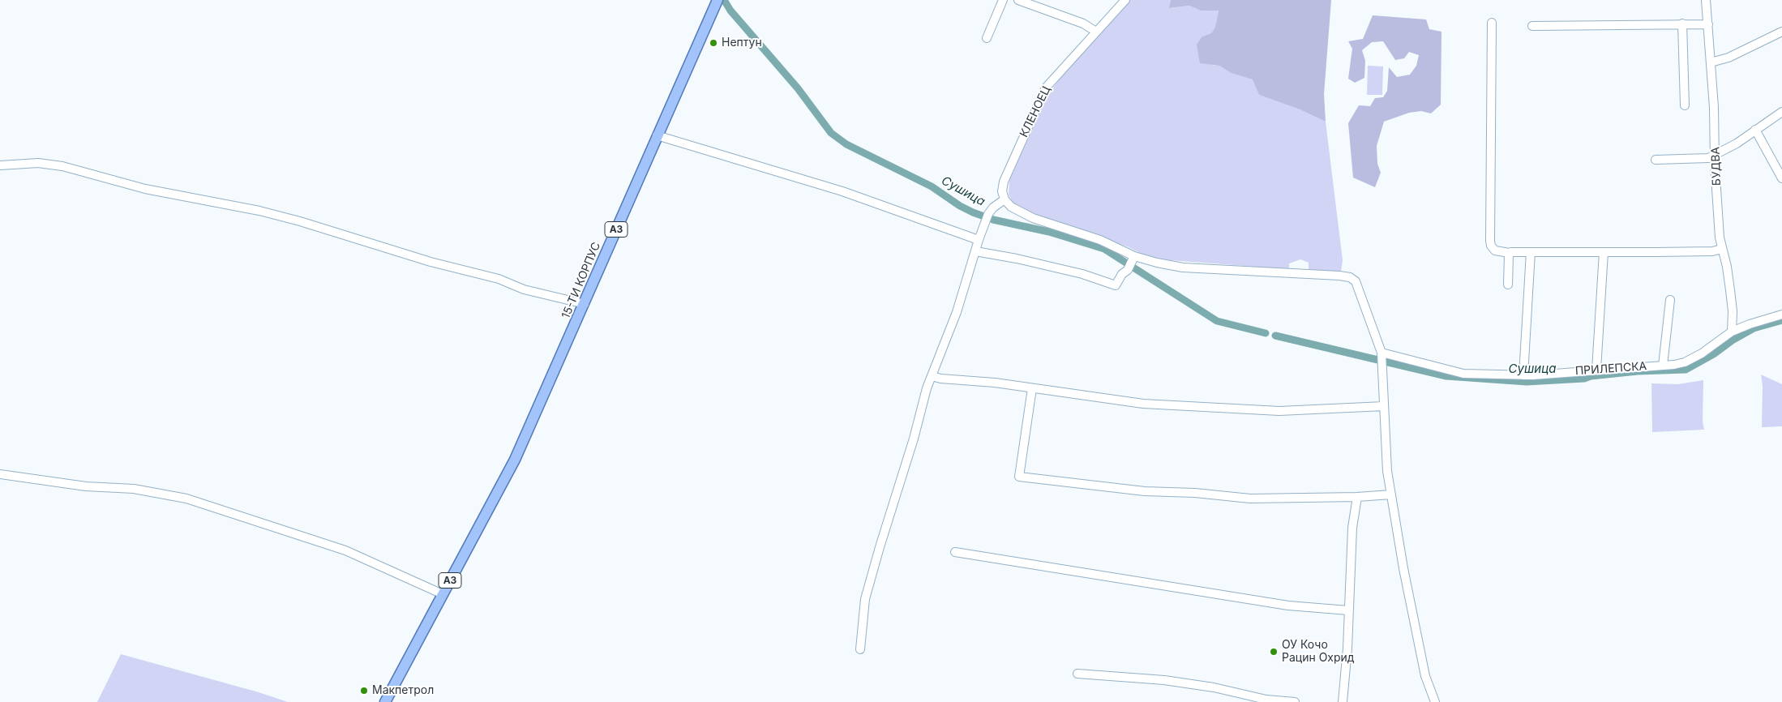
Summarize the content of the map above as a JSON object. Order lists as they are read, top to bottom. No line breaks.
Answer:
{"streets":{"main road":["A3","15-ТИ КОРПУС"],"street":["КЛЕНОЕЦ","БУДВА","ПРИЛЕПСКА"]},"crossings":[["БУДВА","ПРИЛЕПСКА"],["A3","15-ТИ КОРПУС"]],"water":["Сушица"],"places":["Нептун","ОУ Кочо Рацин Охрид","Макпетрол"]}
